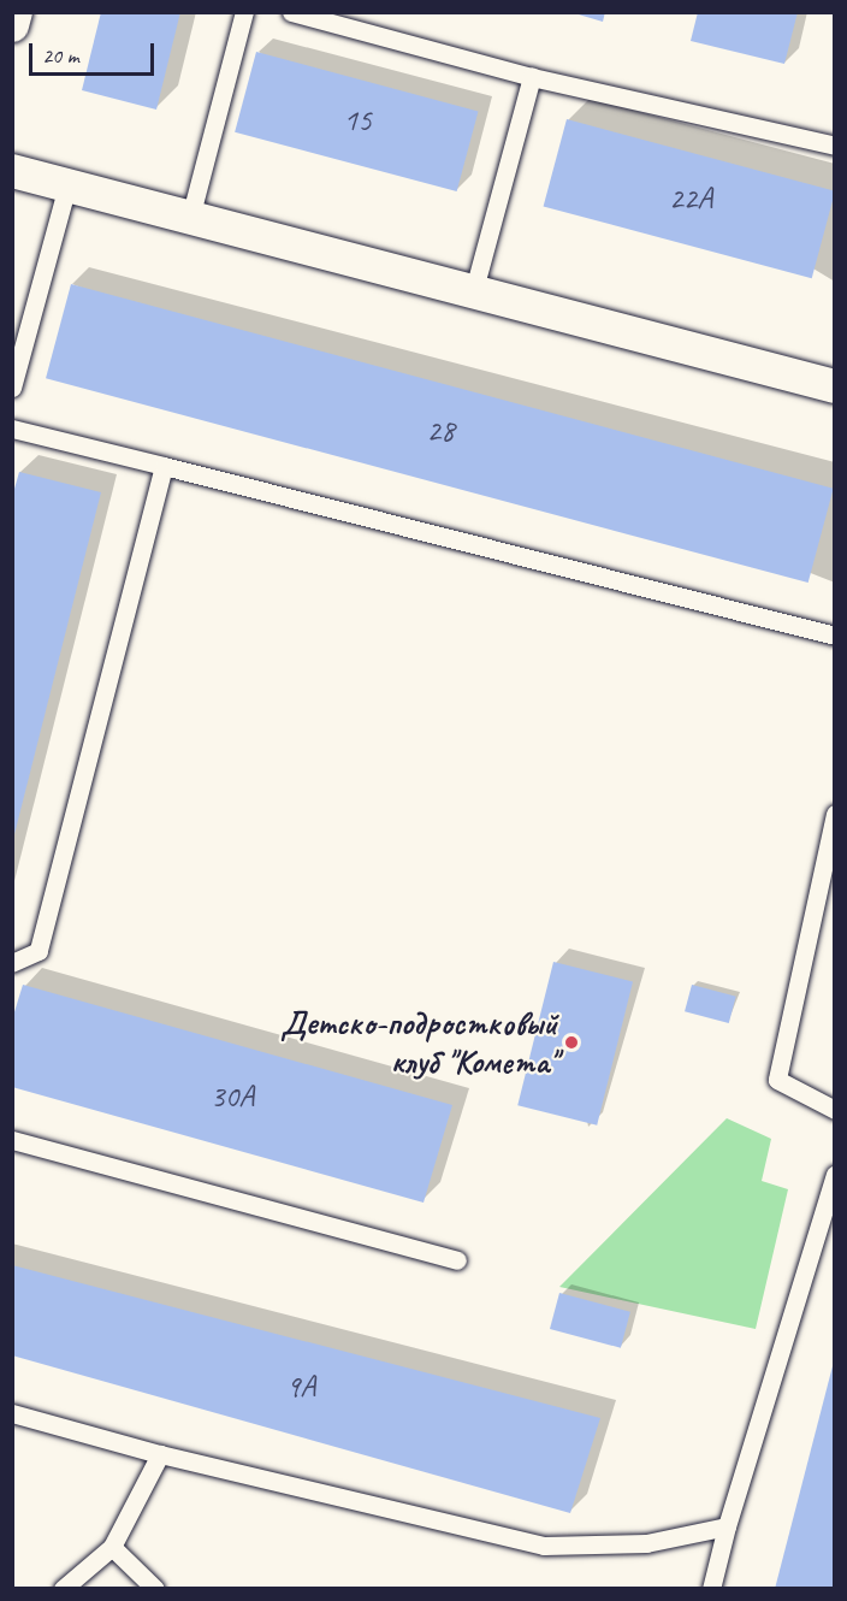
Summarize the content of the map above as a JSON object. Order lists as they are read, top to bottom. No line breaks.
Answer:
{"places":["Детско-подростковый клуб \"Комета\""],"house_numbers":["15","22А","28","30А","9А"],"scale_bar":"20 m"}
